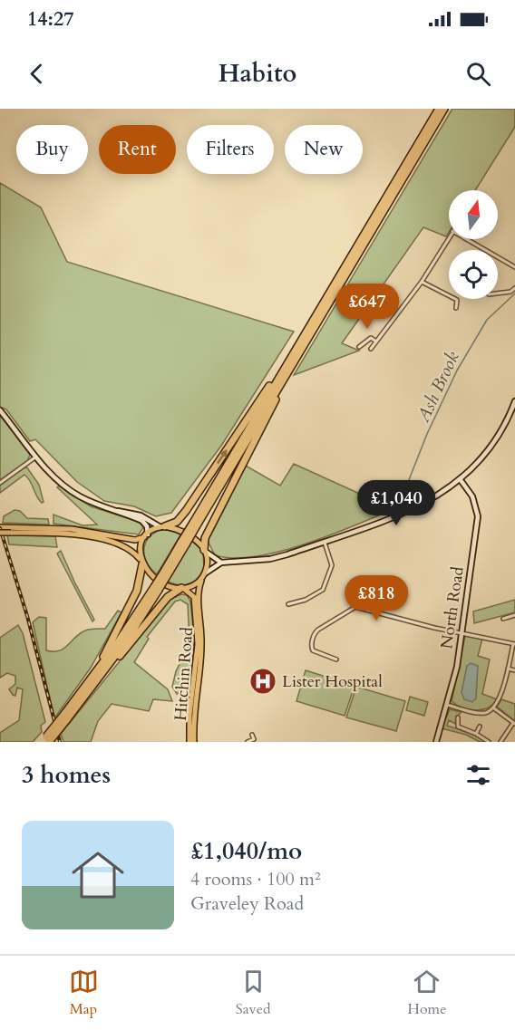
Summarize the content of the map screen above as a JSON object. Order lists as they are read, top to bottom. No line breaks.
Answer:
{"streets":{"main road":["North Road","Hitchin Road"]},"water":["Ash Brook"],"places":{"hospital":["Lister Hospital"]},"north":"top","page":{"status":"14:27","header":"Habito","chip":["Buy","Rent","Filters","New"],"price":["£647","£1,040","£818"],"heading":"3 homes","list":[{"name":"£1,040/mo","note":"4 rooms · 100 m² · Graveley Road"}],"tabs":["Map","Saved","Home"]}}
